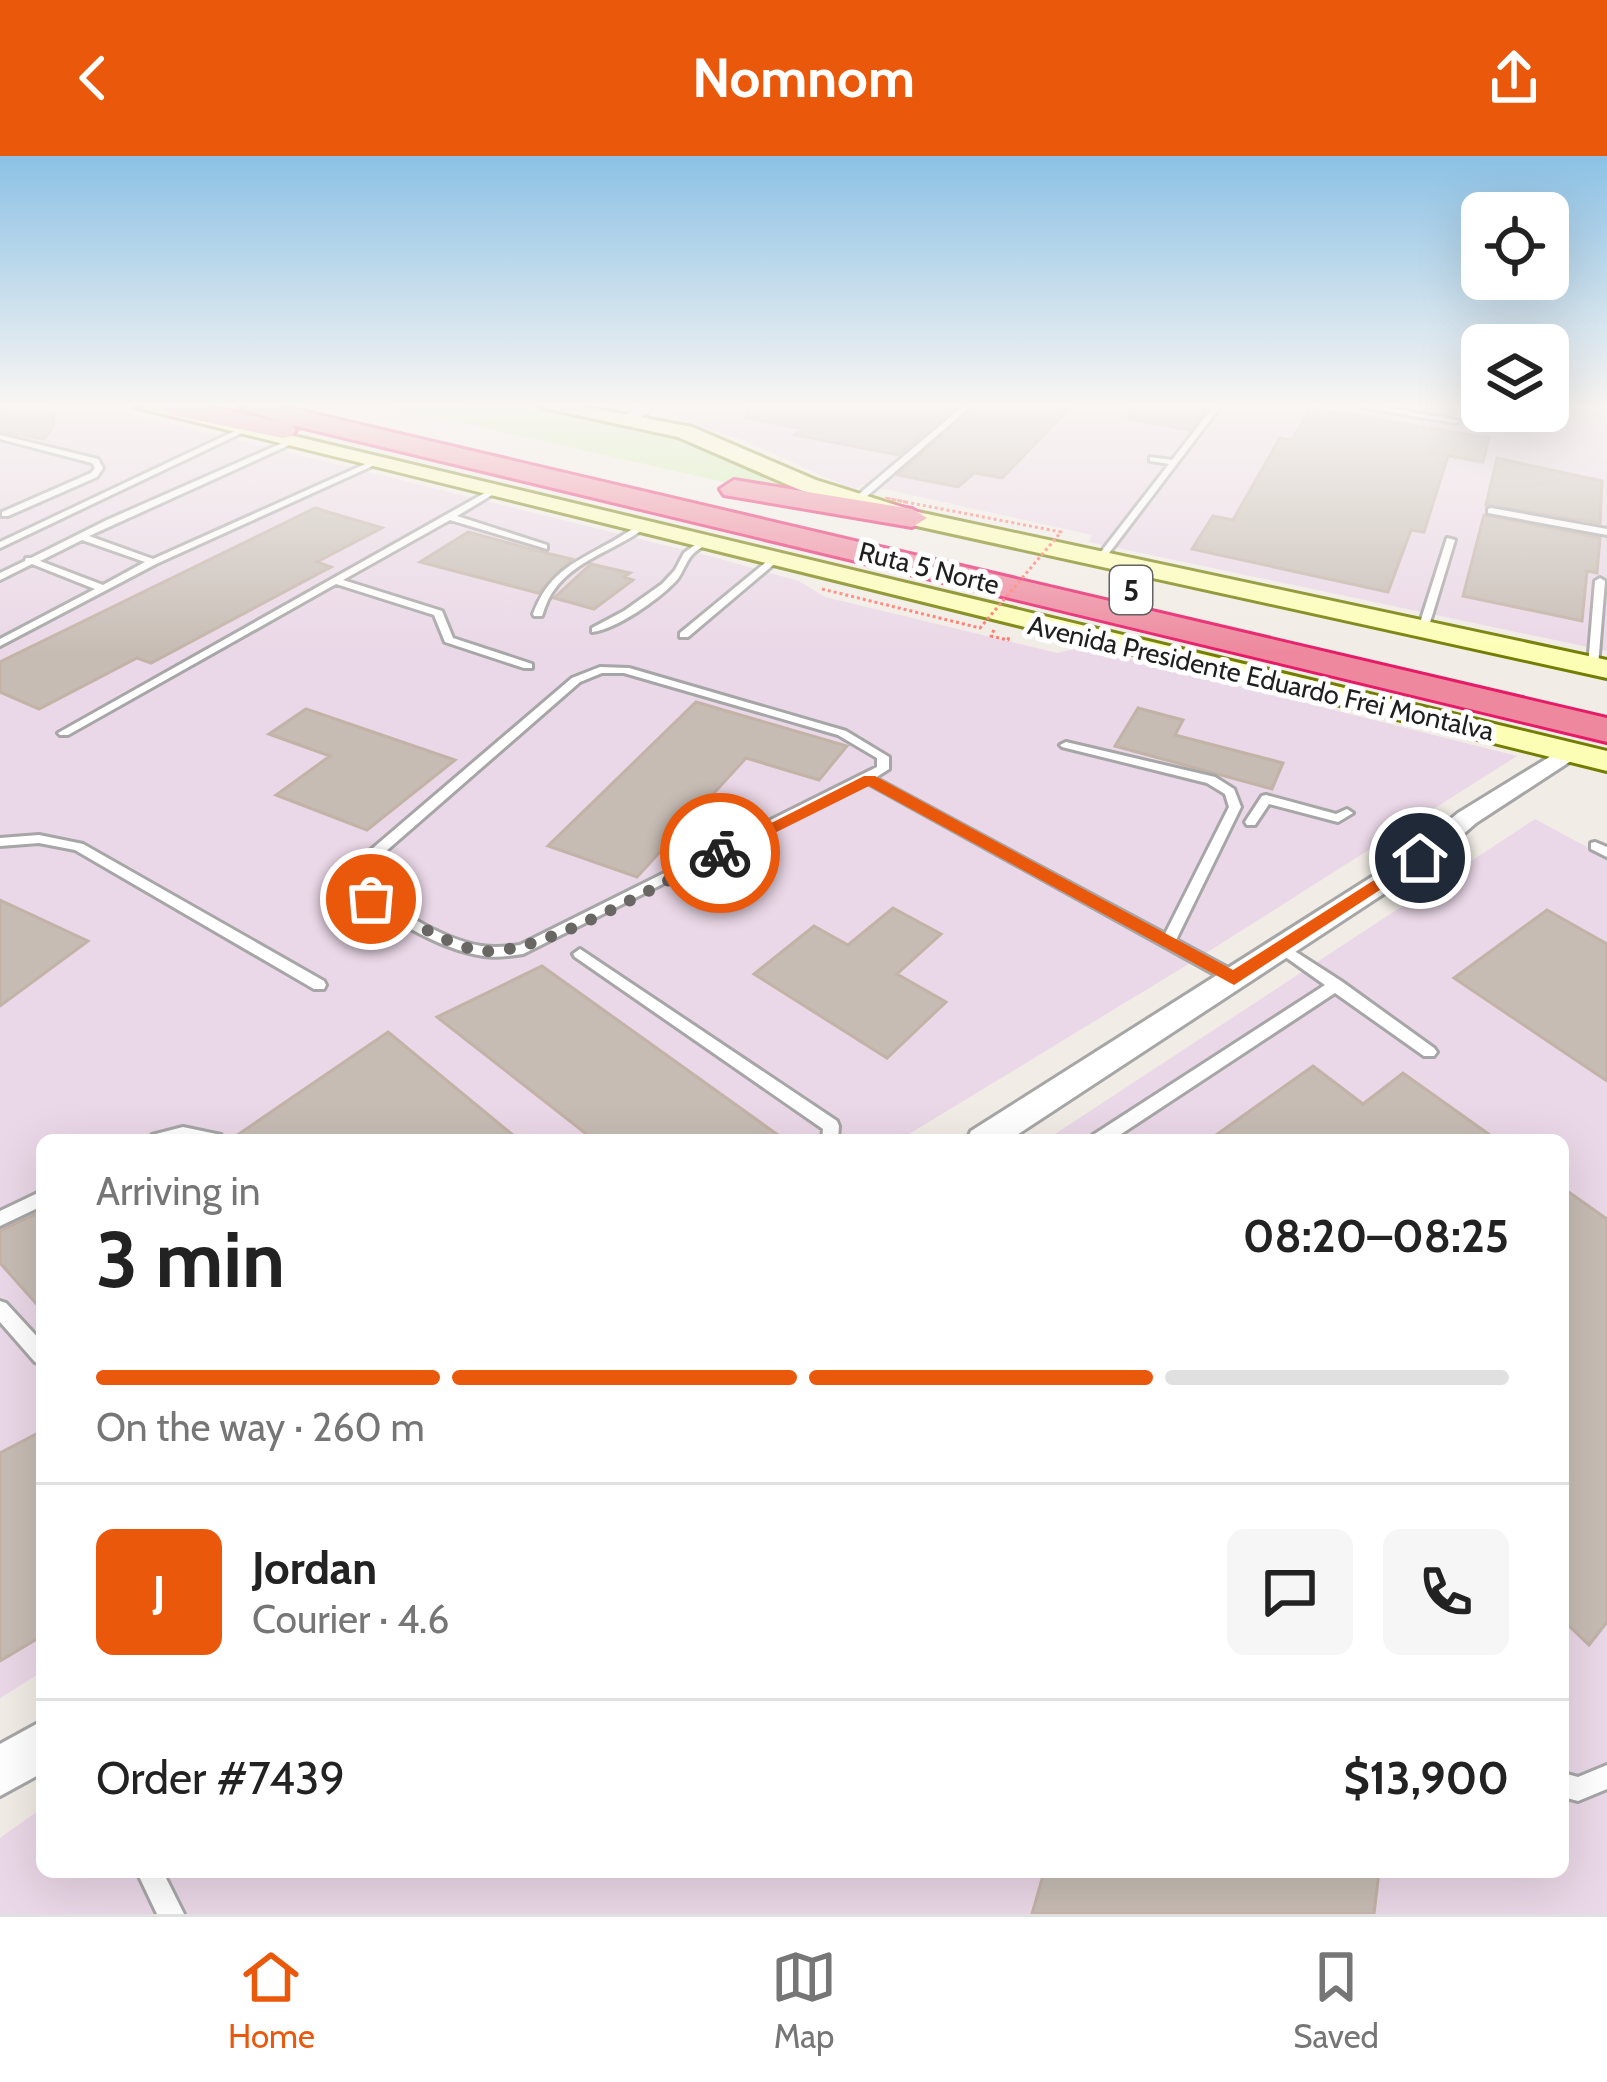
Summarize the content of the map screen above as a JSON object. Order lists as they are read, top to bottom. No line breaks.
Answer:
{"streets":{"highway":["Ruta 5 Norte","5"],"main road":["Avenida Presidente Eduardo Frei Montalva"]},"page":{"header":"Nomnom","heading":["3 min","Arriving in","08:20–08:25"],"panel":["Jordan","Courier · 4.6","Order #7439","$13,900"],"bar":"On the way · 260 m","round":"J","tabs":["Home","Map","Saved"]}}
